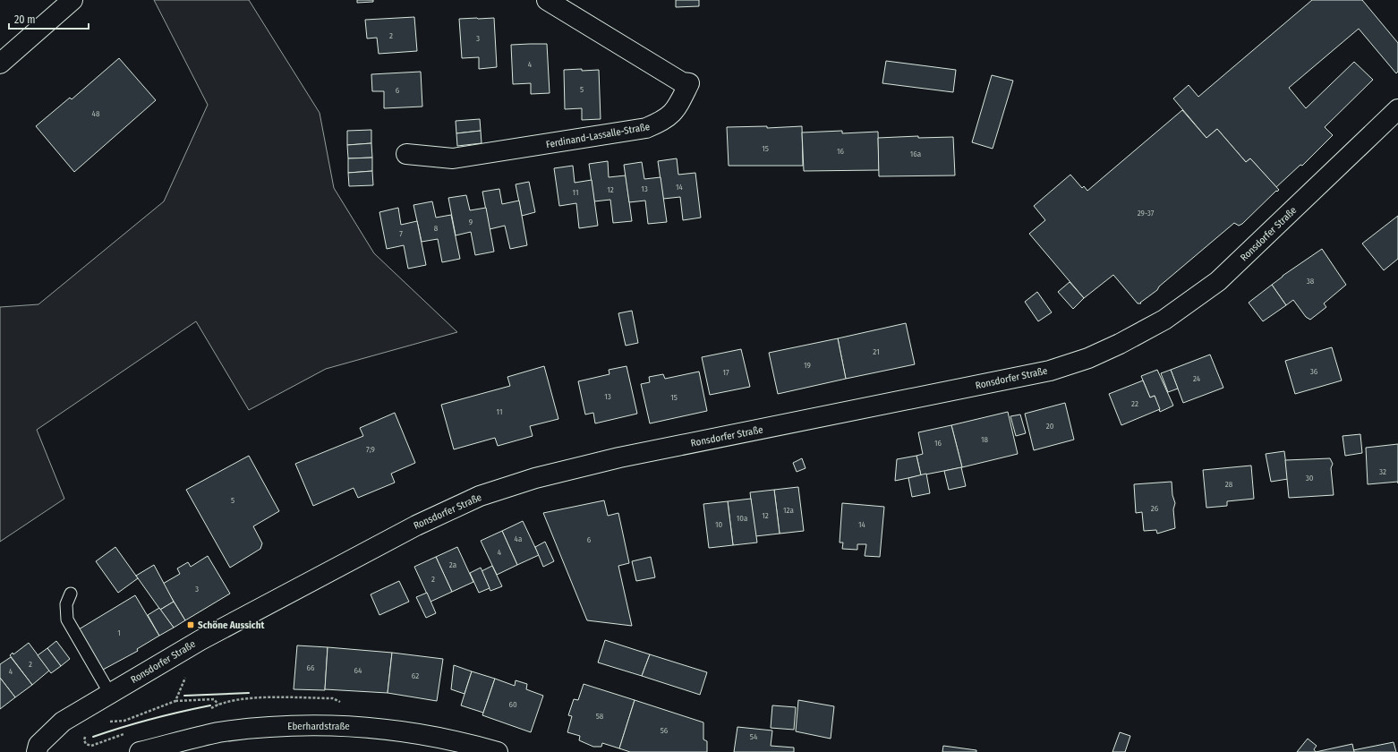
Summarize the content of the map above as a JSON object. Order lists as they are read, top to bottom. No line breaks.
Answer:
{"streets":{"main road":["Ferdinand-Lassalle-Straße","Ronsdorfer Straße","Eberhardstraße"]},"places":{"transit":["Schöne Aussicht"]},"house_numbers":["2","3","4","5","6","48","15","16","16a","14","13","12","11","29-37","9","8","7","38","21","19","36","17","24","13","15","22","11","20","18","16","7;9","32","30","28","5","26","12a","12","10a","10","14","4a","6","4","2a","2","3","1","2","66","64","4","62","60","58","56","54"],"scale_bar":"20 m"}
